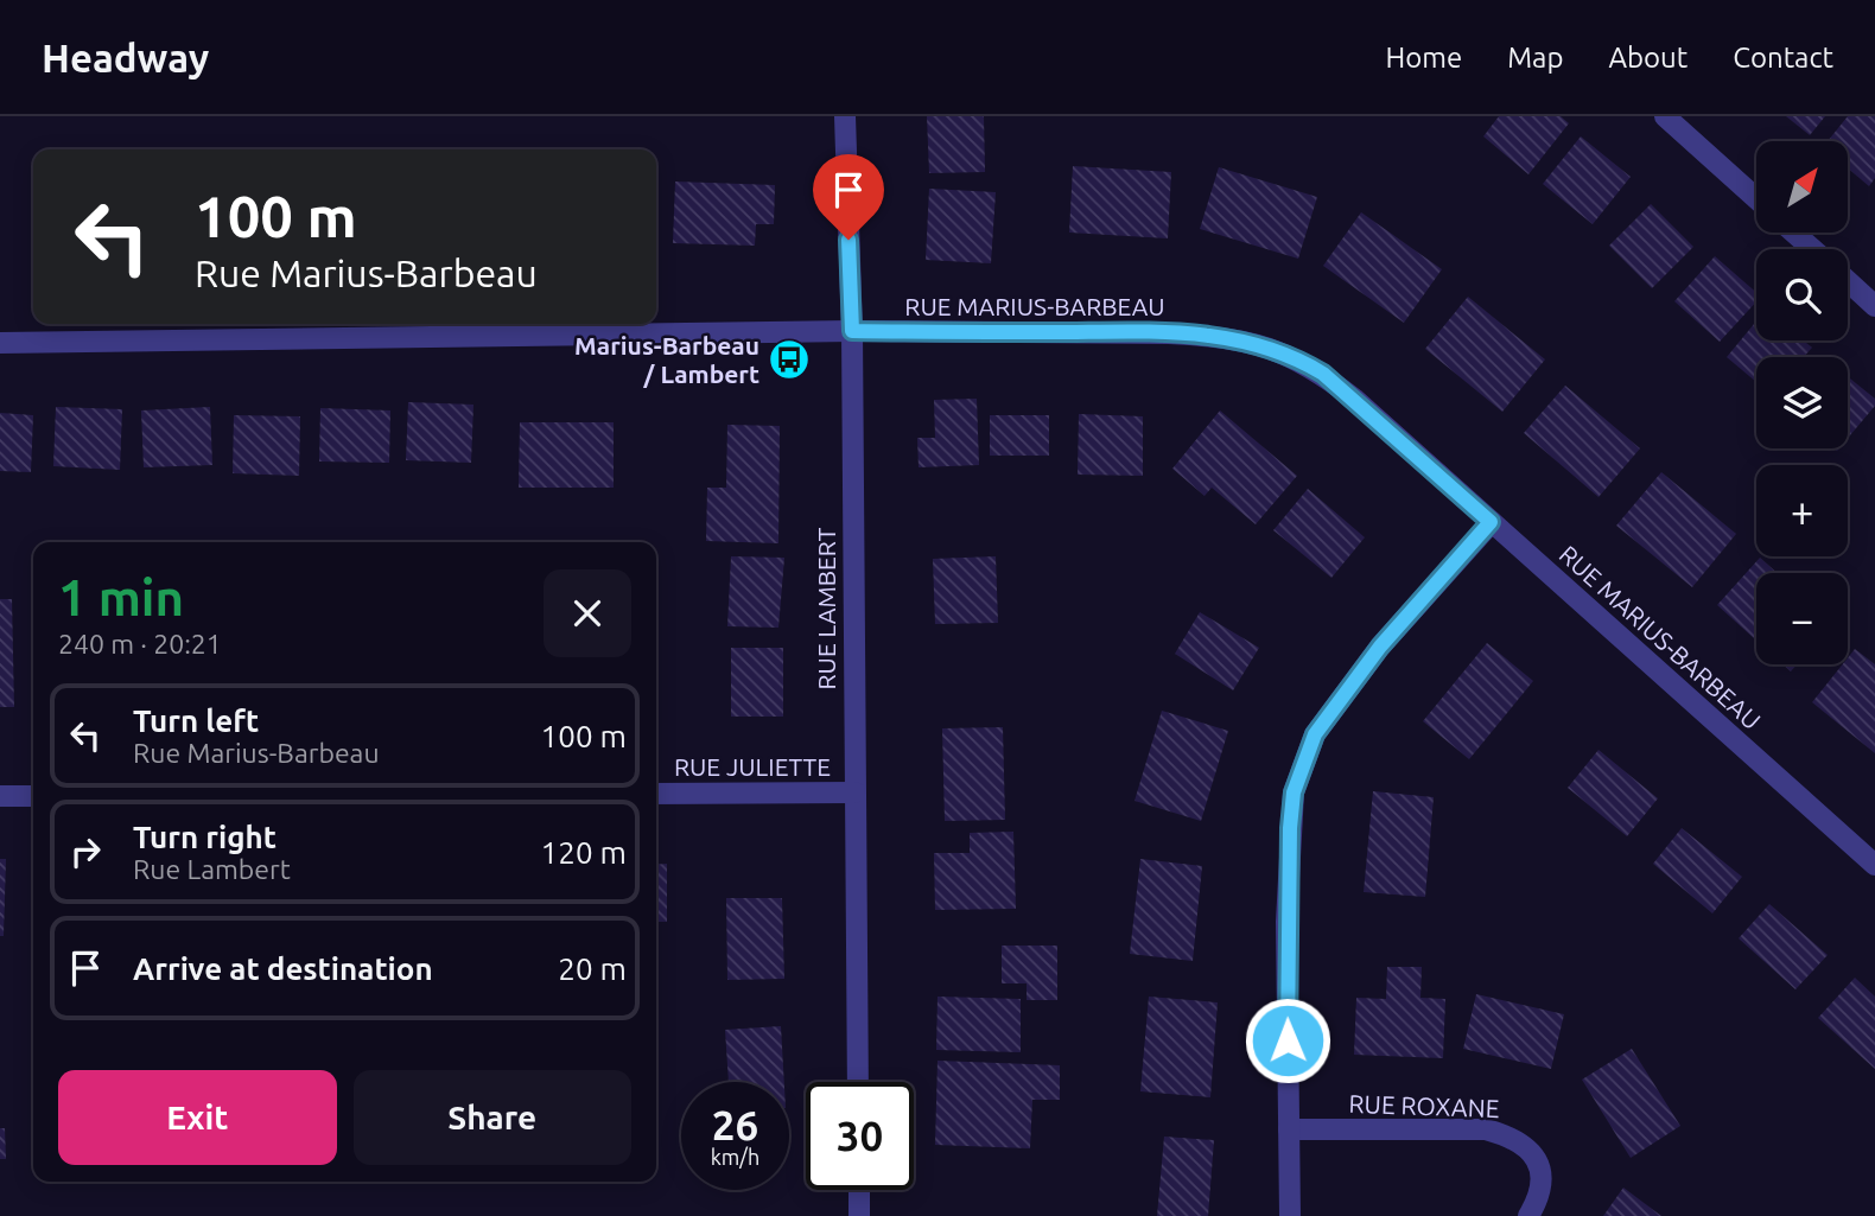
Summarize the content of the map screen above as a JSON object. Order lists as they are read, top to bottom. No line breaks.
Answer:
{"streets":{"street":["RUE MARIUS-BARBEAU","RUE LAMBERT","RUE JULIETTE","RUE ROXANE"]},"crossings":[["RUE MARIUS-BARBEAU","RUE LAMBERT"],["RUE LAMBERT","RUE JULIETTE"]],"places":{"bus stop":["Marius-Barbeau / Lambert"]},"north":"top right","page":{"header":"Headway","nav":["Home","Map","About","Contact"],"map_buttons":["+","−"],"turn":["100 m","Rue Marius-Barbeau"],"heading":["1 min","240 m · 20:21"],"list":[{"name":"Turn left","note":"Rue Marius-Barbeau","value":"100 m"},{"name":"Turn right","note":"Rue Lambert","value":"120 m"},{"name":"Arrive at destination","value":"20 m"}],"buttons":["Exit","Share"],"speed":"26 km/h","limit":"30"}}
